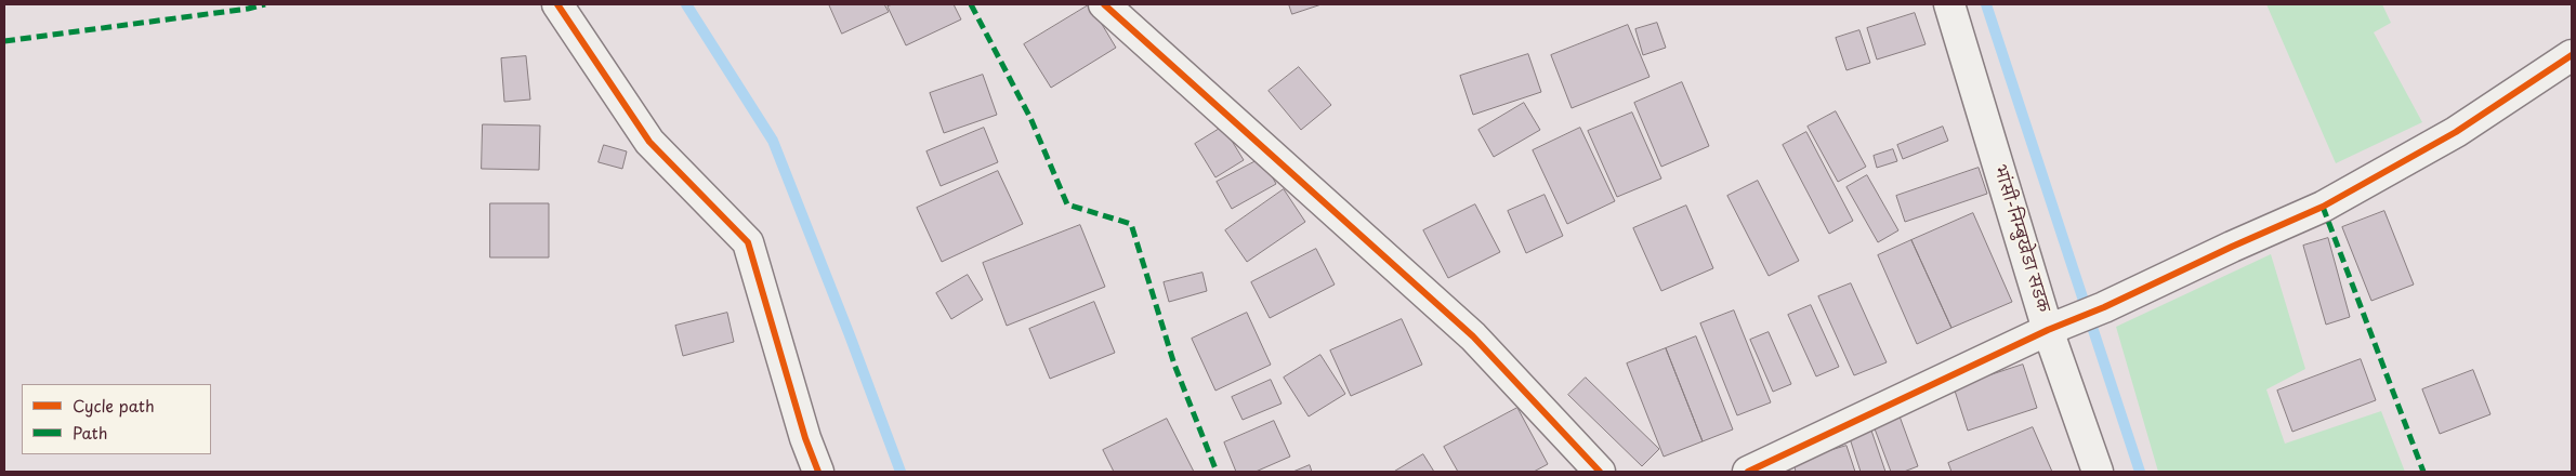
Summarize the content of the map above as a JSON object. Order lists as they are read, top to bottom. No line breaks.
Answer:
{"streets":{"street":["भांसी-निम्बुखेडा सडक"]},"legend":["Cycle path","Path"]}
